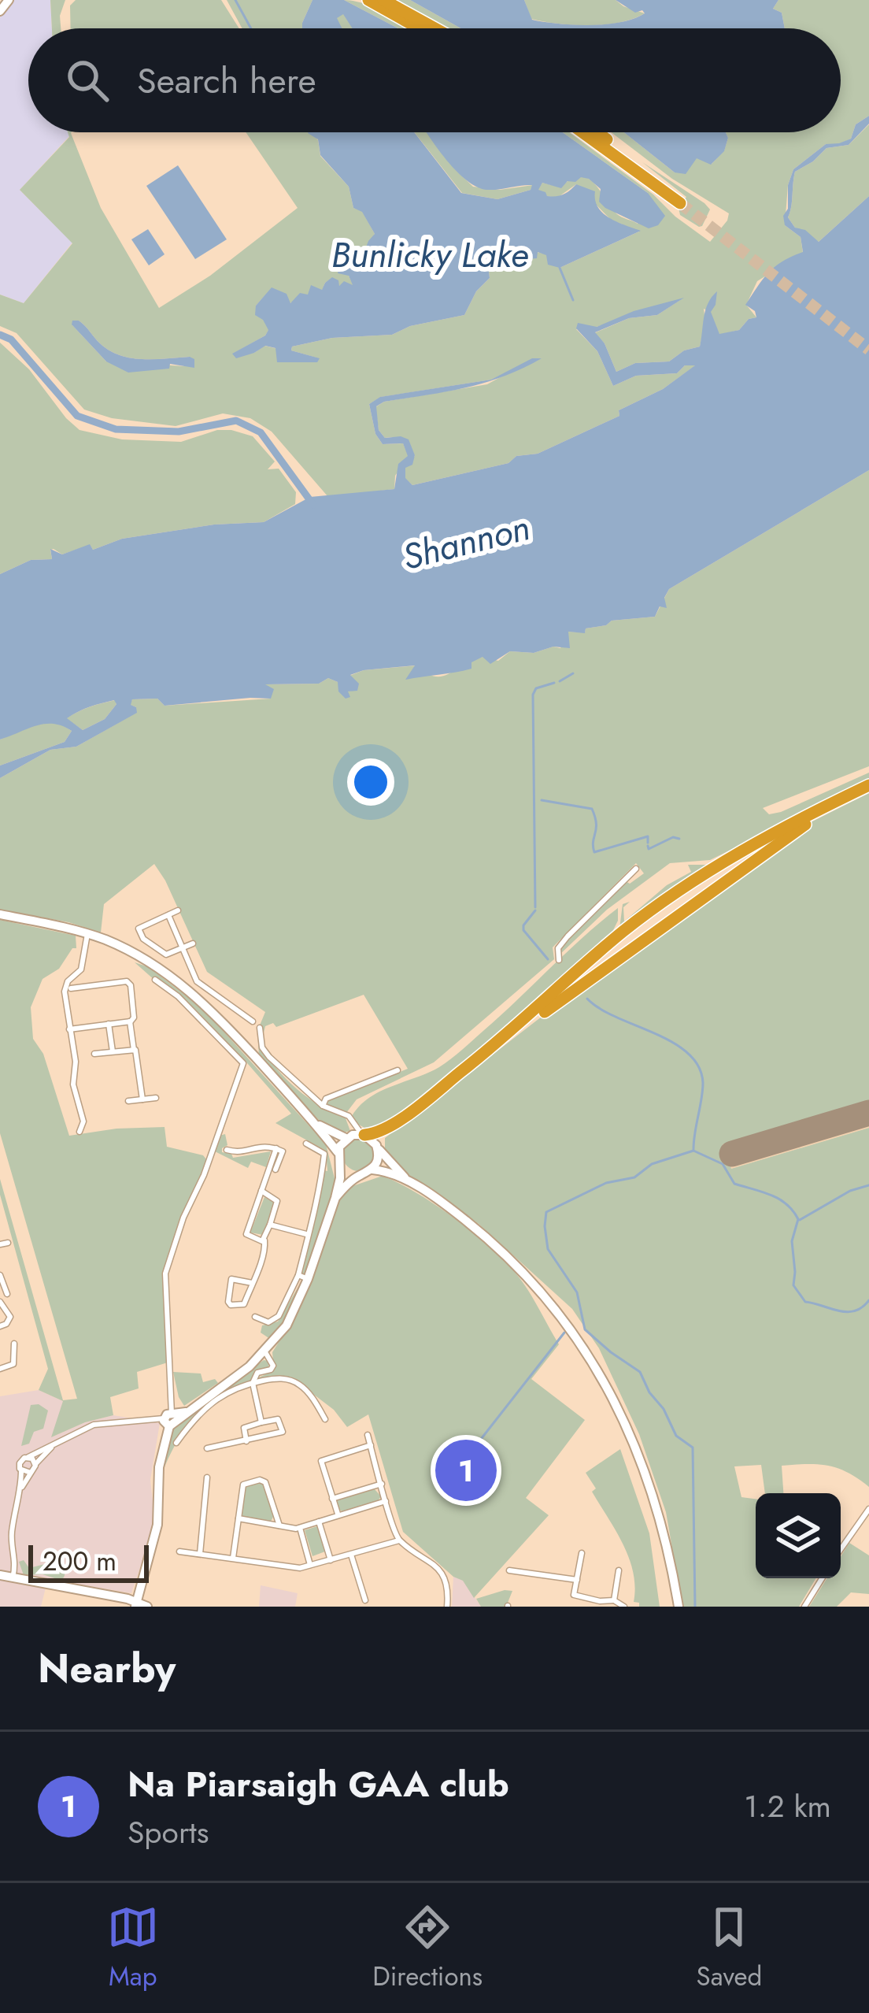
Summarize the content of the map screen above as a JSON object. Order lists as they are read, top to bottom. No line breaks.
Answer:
{"water":["Bunlicky Lake","Shannon"],"scale_bar":"200 m","page":{"search":"Search here","pins":"1","scale":"200 m","heading":"Nearby","list":[{"mark":"1","name":"Na Piarsaigh GAA club","note":"Sports","value":"1.2 km"}],"nav":["Map","Directions","Saved"]}}
